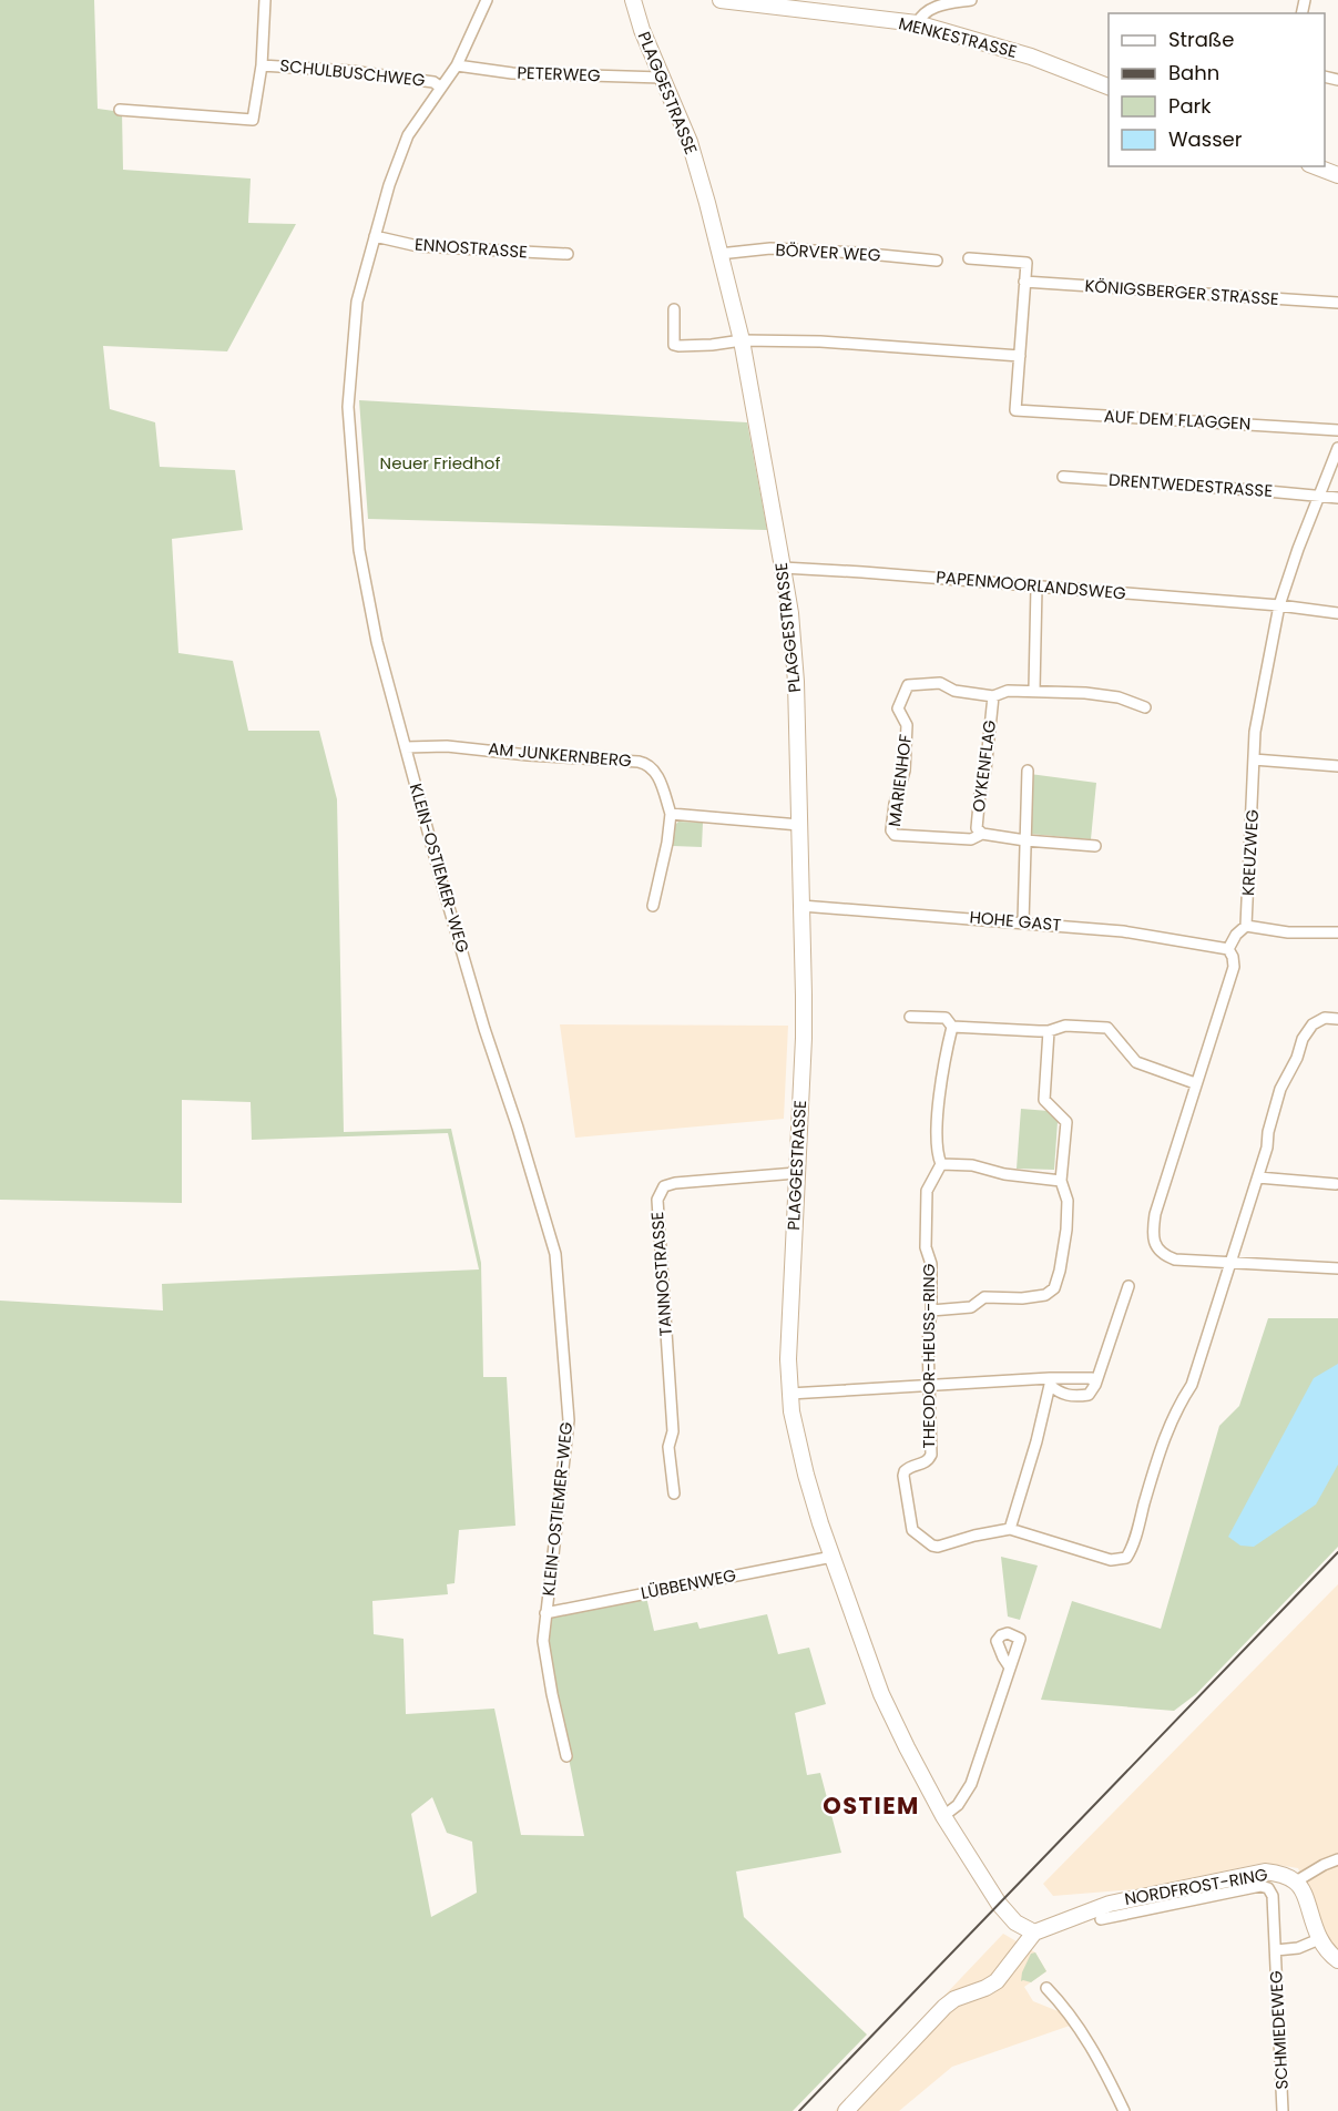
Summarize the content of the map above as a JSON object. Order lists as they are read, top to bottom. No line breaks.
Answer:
{"streets":{"street":["MENKESTRASSE","SCHULBUSCHWEG","PETERWEG","PLAGGESTRASSE","ENNOSTRASSE","BÖRVER WEG","KÖNIGSBERGER STRASSE","AUF DEM FLAGGEN","DRENTWEDESTRASSE","PAPENMOORLANDSWEG","AM JUNKERNBERG","OYKENFLAG","MARIENHOF","KREUZWEG","KLEIN-OSTIEMER-WEG","HOHE GAST","TANNOSTRASSE","THEODOR-HEUSS-RING","LÜBBENWEG","NORDFROST-RING","SCHMIEDEWEG"]},"crossings":[["SCHULBUSCHWEG","KLEIN-OSTIEMER-WEG"],["PETERWEG","PLAGGESTRASSE"],["PETERWEG","KLEIN-OSTIEMER-WEG"],["PLAGGESTRASSE","BÖRVER WEG"],["PLAGGESTRASSE","PAPENMOORLANDSWEG"],["PLAGGESTRASSE","HOHE GAST"],["PLAGGESTRASSE","TANNOSTRASSE"],["PLAGGESTRASSE","LÜBBENWEG"],["PLAGGESTRASSE","NORDFROST-RING"],["ENNOSTRASSE","KLEIN-OSTIEMER-WEG"],["DRENTWEDESTRASSE","KREUZWEG"],["PAPENMOORLANDSWEG","KREUZWEG"],["AM JUNKERNBERG","KLEIN-OSTIEMER-WEG"],["OYKENFLAG","MARIENHOF"],["KLEIN-OSTIEMER-WEG","LÜBBENWEG"]],"districts":["OSTIEM"],"parks":["Neuer Friedhof"],"legend":["Straße","Bahn","Park","Wasser"]}
